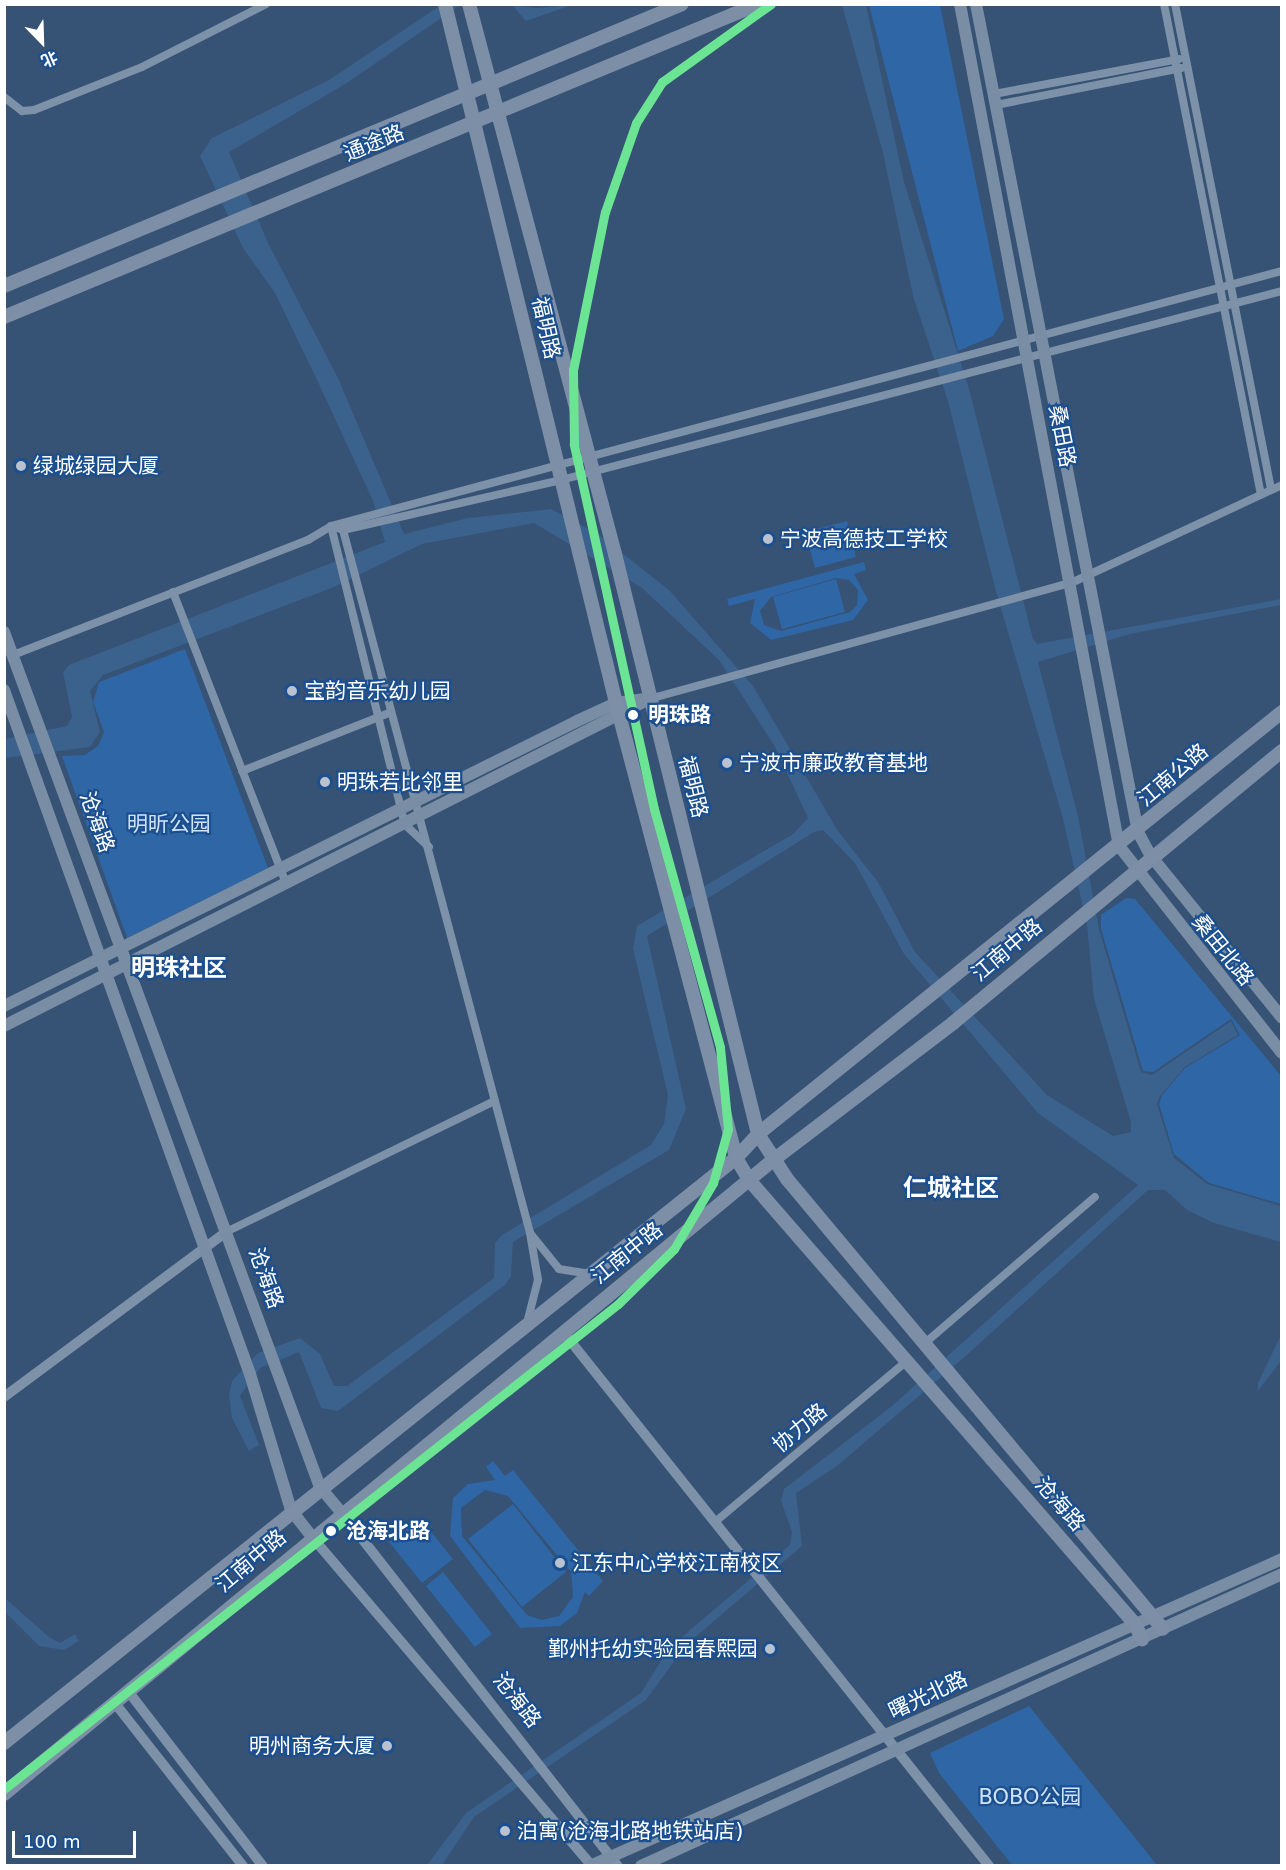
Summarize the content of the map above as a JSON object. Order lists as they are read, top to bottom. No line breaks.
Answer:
{"streets":{"main road":["通途路","福明路","桑田路","江南公路","沧海路","江南中路","桑田北路","曙光北路"],"street":["协力路"]},"crossings":[["通途路","福明路"],["福明路","沧海路"],["福明路","江南中路"],["福明路","协力路"],["福明路","曙光北路"],["桑田路","江南公路"],["桑田路","江南中路"],["桑田路","桑田北路"],["江南公路","江南中路"],["沧海路","江南中路"],["沧海路","协力路"],["沧海路","曙光北路"],["江南中路","桑田北路"]],"districts":["明珠社区","仁城社区"],"parks":["明昕公园","BOBO公园"],"places":["绿城绿园大厦","宁波高德技工学校","宝韵音乐幼儿园","明珠路","宁波市廉政教育基地","明珠若比邻里","沧海北路","江东中心学校江南校区","鄞州托幼实验园春熙园","明州商务大厦","泊寓(沧海北路地铁站店)"],"scale_bar":"100 m","north":"bottom right"}
